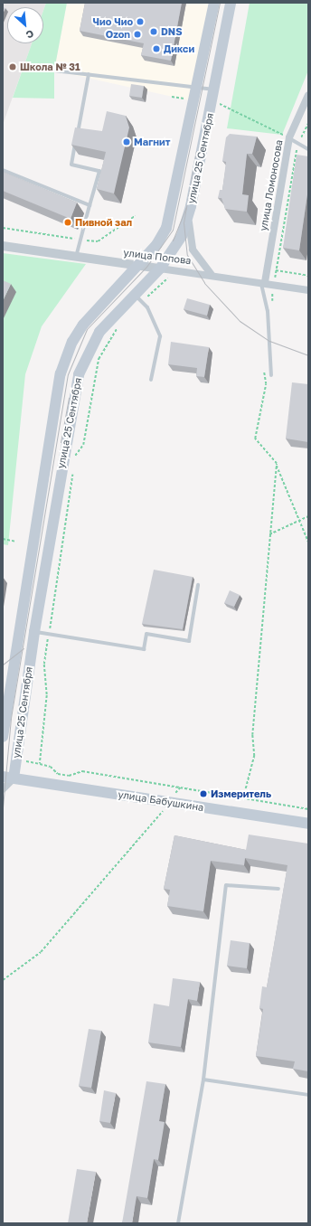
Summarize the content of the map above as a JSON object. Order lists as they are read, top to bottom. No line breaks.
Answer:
{"streets":{"main road":["улица 25 Сентября","улица Бабушкина"],"street":["улица Ломоносова","улица Попова"]},"crossings":[["улица 25 Сентября","улица Попова"],["улица 25 Сентября","улица Бабушкина"],["улица Ломоносова","улица Попова"]],"places":["Чио Чио","DNS","Ozon","Дикси","Школа № 31","Магнит","Пивной зал","Измеритель"],"north":"bottom right"}
